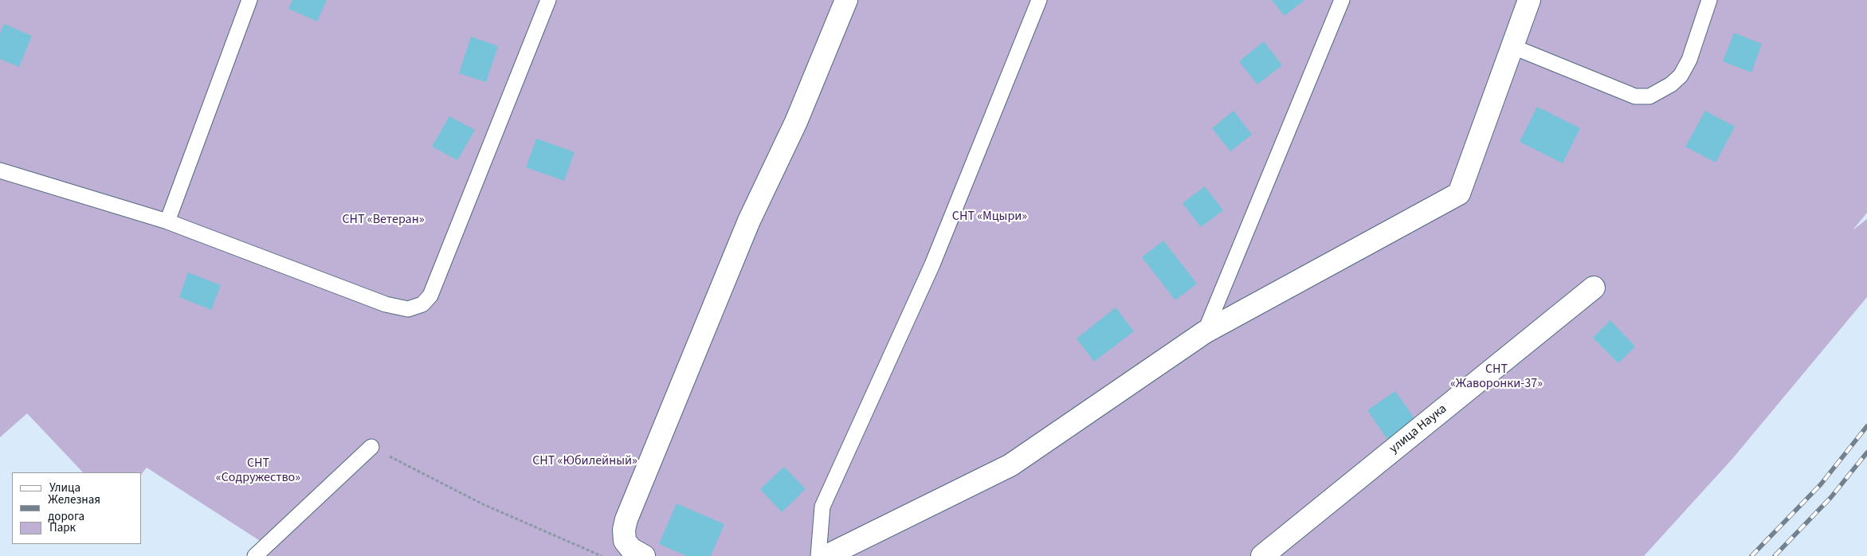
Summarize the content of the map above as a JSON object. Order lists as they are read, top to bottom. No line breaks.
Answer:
{"streets":{"street":["улица Наука"]},"parks":["СНТ «Мцыри»","СНТ «Ветеран»","СНТ «Жаворонки-37»","СНТ «Юбилейный»","СНТ «Содружество»"],"legend":["Улица","Железная дорога","Парк"]}
